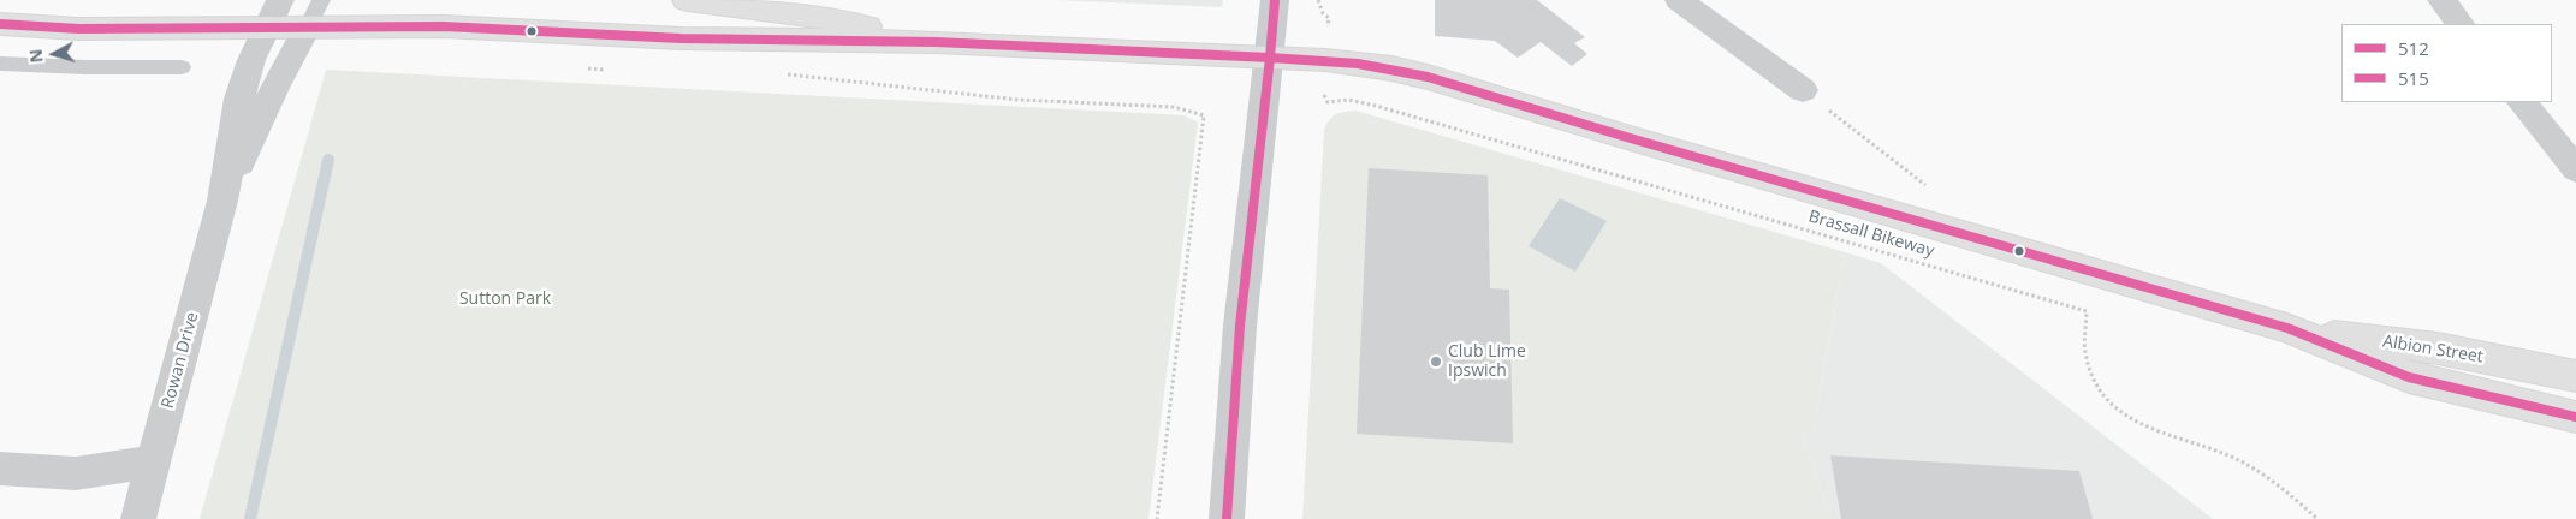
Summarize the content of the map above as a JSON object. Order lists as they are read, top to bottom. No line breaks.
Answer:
{"streets":{"main road":["Albion Street"],"street":["Rowan Drive"],"path":["Brassall Bikeway"]},"parks":["Sutton Park"],"places":["Club Lime Ipswich"],"lines":["transit line 515","transit line 512"],"legend":["512","515"],"north":"left"}
